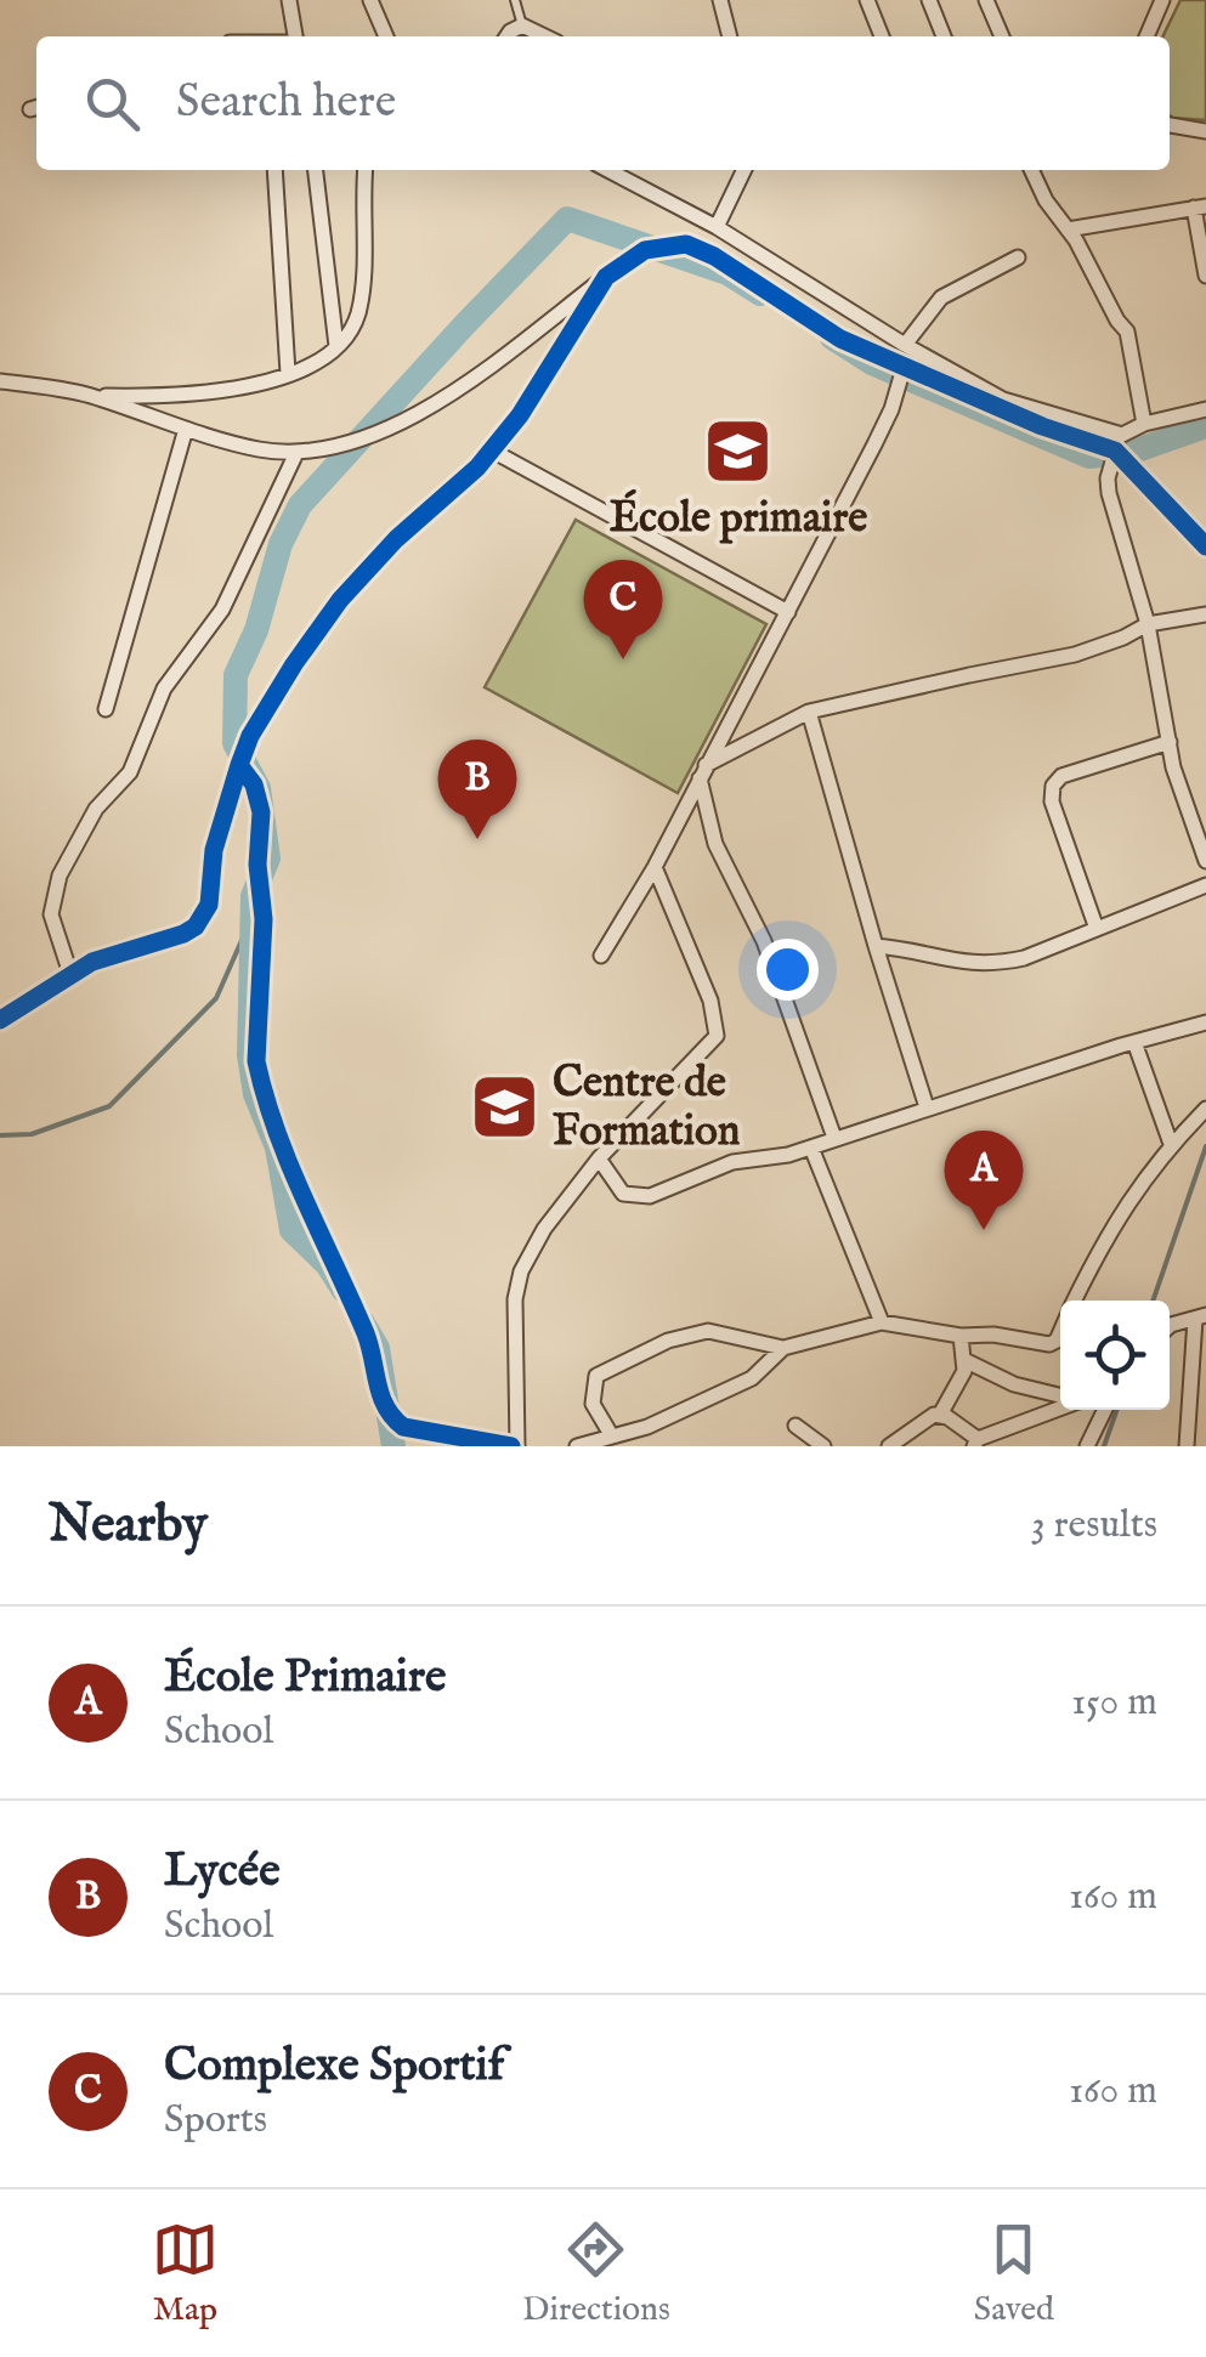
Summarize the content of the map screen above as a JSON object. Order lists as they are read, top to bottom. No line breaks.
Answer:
{"places":{"school or university":["École primaire","Centre de Formation"]},"page":{"search":"Search here","pins":["C","B","A"],"heading":["Nearby","3 results"],"list":[{"mark":"A","name":"École Primaire","note":"School","value":"150 m"},{"mark":"B","name":"Lycée","note":"School","value":"160 m"},{"mark":"C","name":"Complexe Sportif","note":"Sports","value":"160 m"}],"nav":["Map","Directions","Saved"]}}
